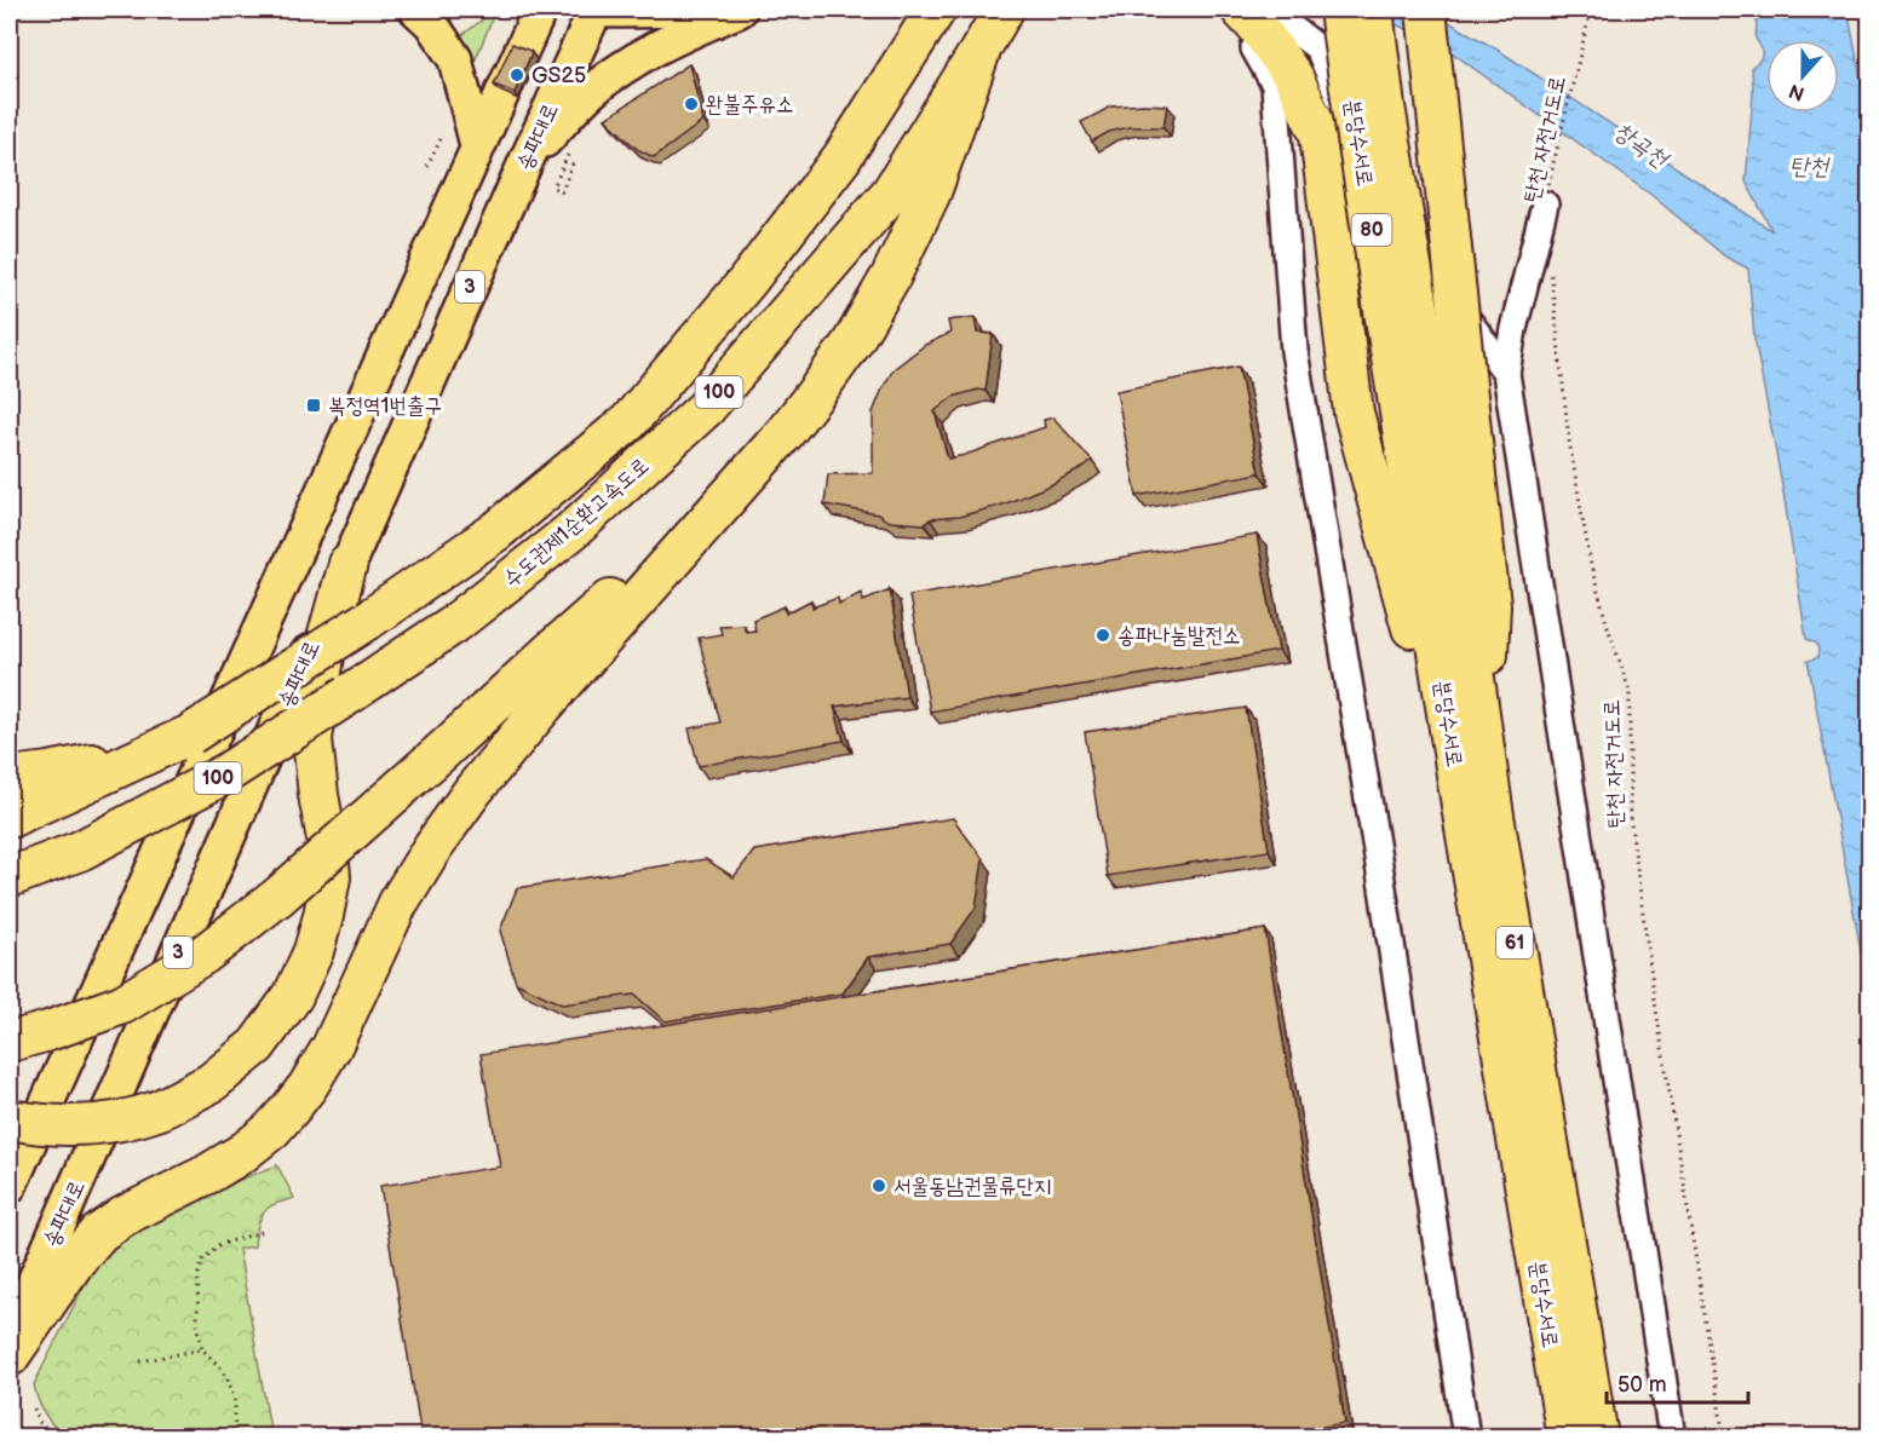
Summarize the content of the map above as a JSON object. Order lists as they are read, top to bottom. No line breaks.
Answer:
{"streets":{"highway":["분당수서로","80","100","수도권제1순환고속도로","61"],"main road":["송파대로","3"],"path":["탄천 자전거도로"]},"water":["창곡천","탄천"],"places":{"other":["GS25","완불주유소","송파나눔발전소","서울동남권물류단지"],"transit":["복정역1번출구"]},"scale_bar":"50 m","north":"bottom"}
